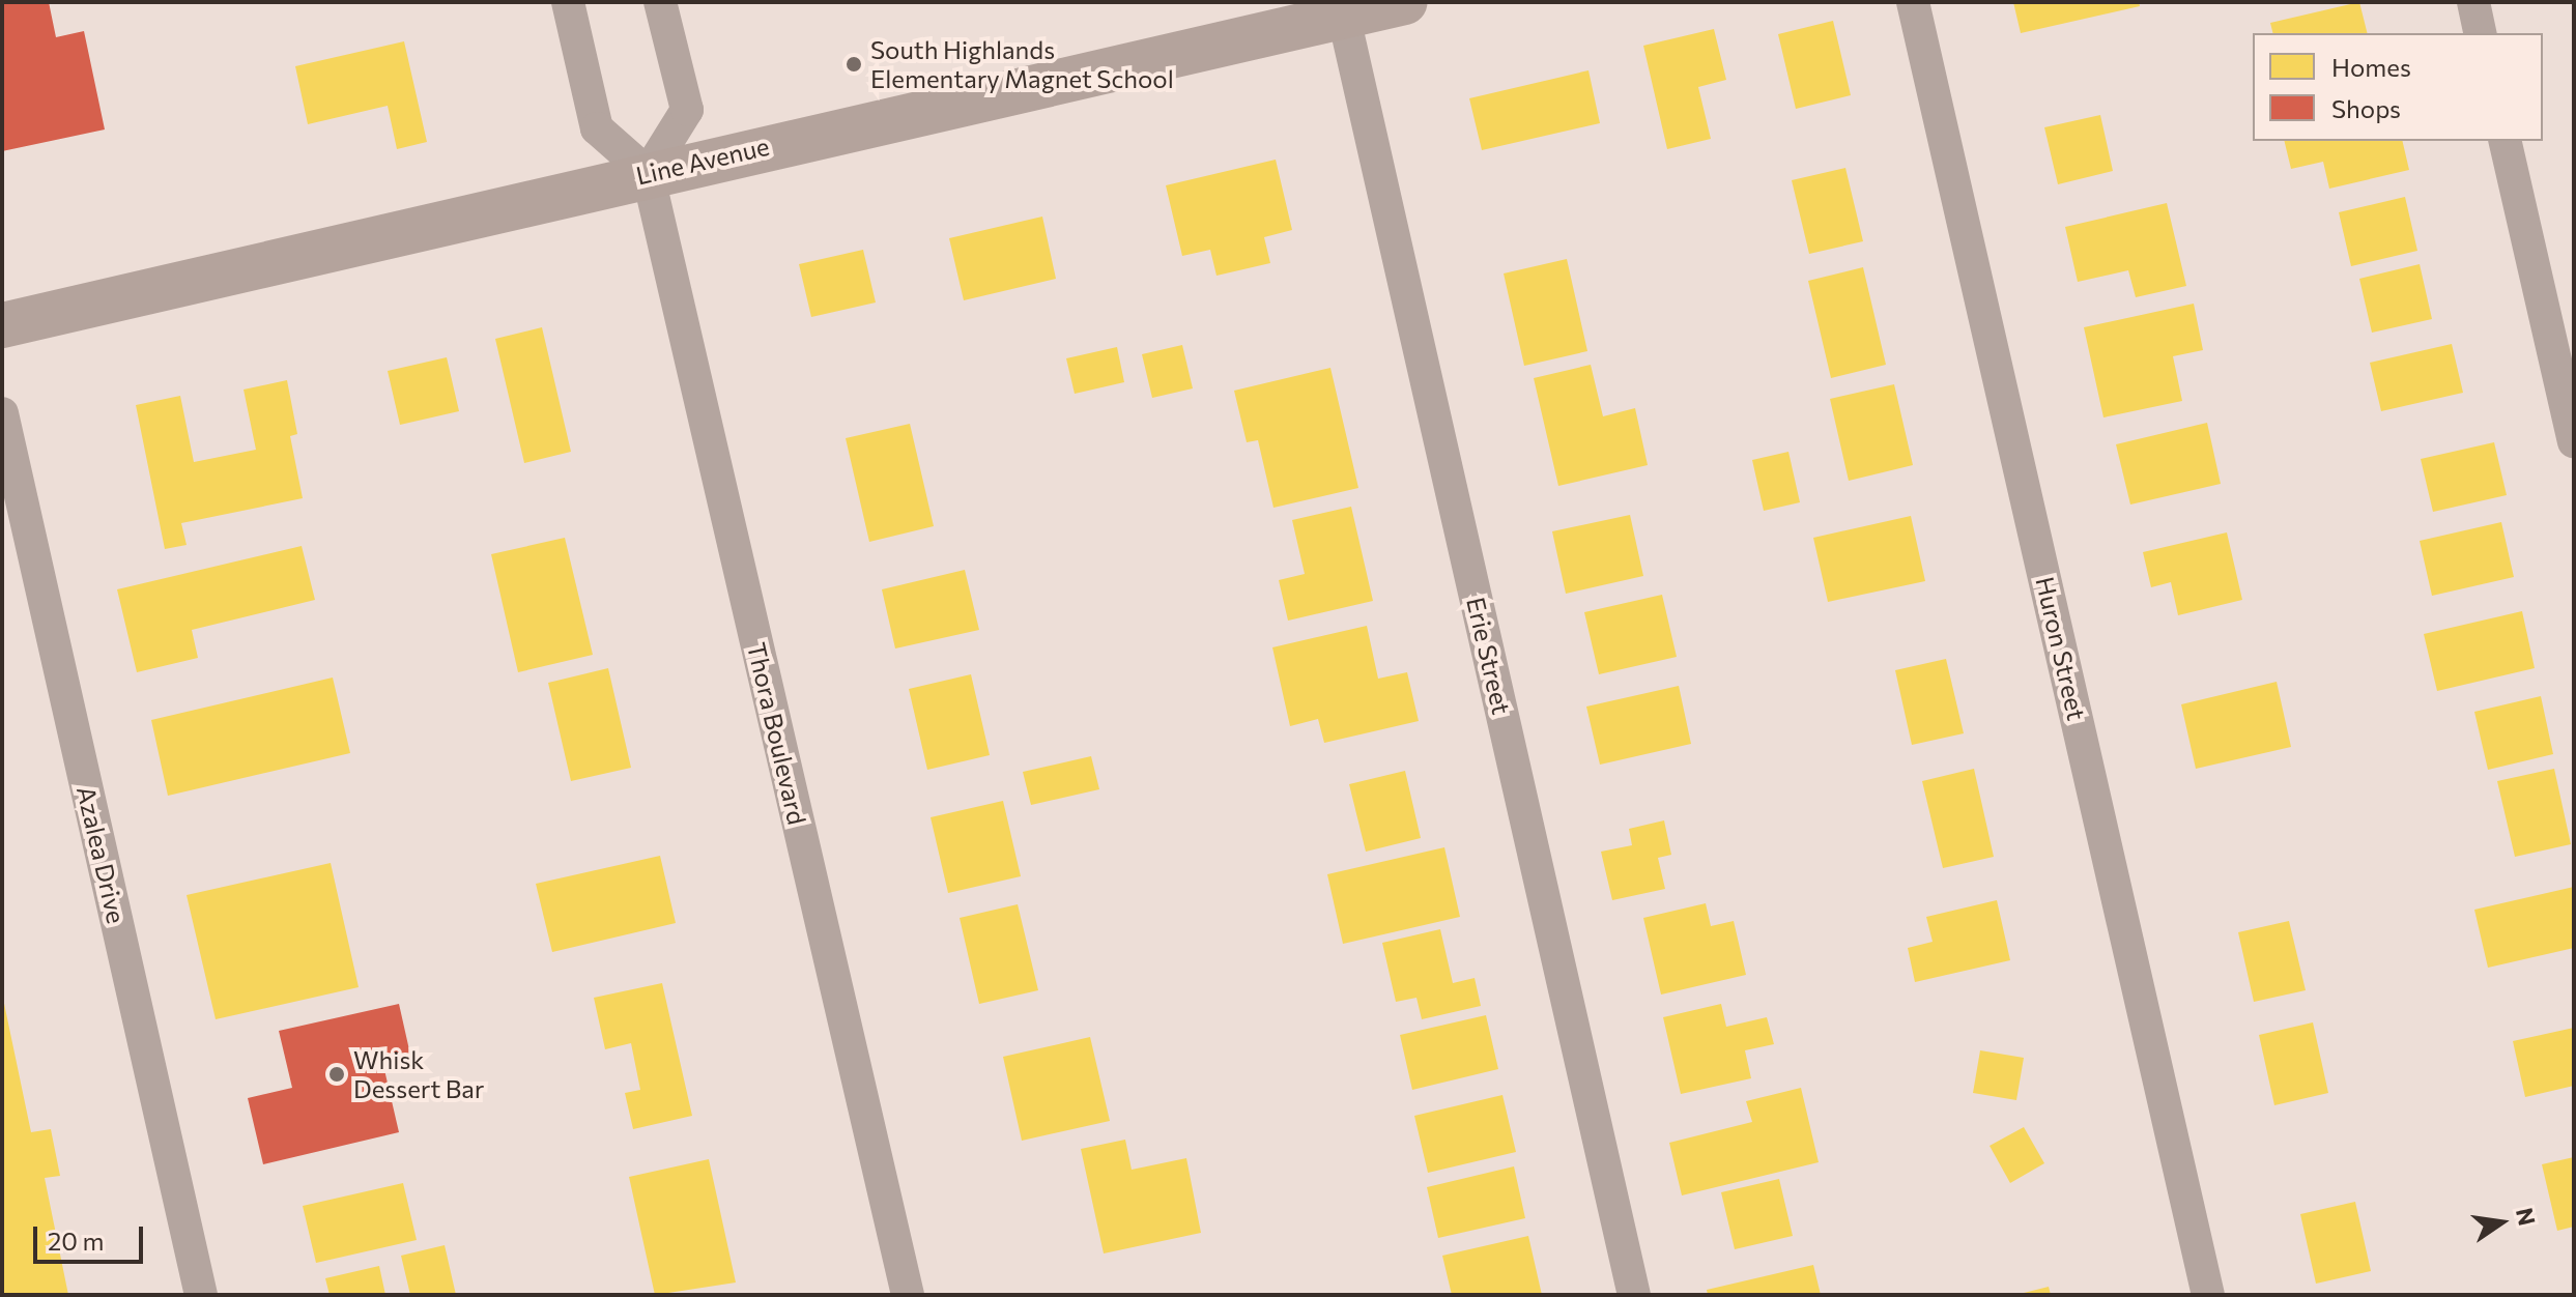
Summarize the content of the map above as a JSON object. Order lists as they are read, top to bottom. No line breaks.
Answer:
{"streets":{"main road":["Line Avenue"],"street":["Huron Street","Erie Street","Thora Boulevard","Azalea Drive"]},"crossings":[["Line Avenue","Erie Street"],["Line Avenue","Thora Boulevard"]],"places":["South Highlands Elementary Magnet School","Whisk Dessert Bar"],"legend":["Homes","Shops"],"scale_bar":"20 m","north":"right"}
